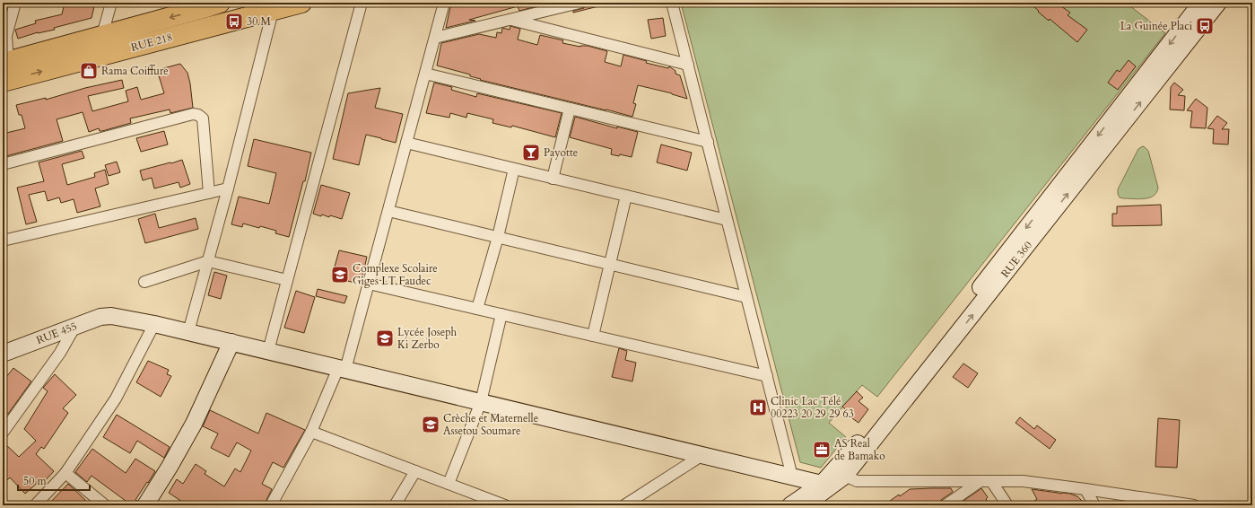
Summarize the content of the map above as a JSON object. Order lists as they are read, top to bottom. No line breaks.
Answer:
{"streets":{"highway":["RUE 218"],"main road":["RUE 360","RUE 455"]},"places":{"bus stop":["30 M","La Guinée Placi"],"shop":["Rama Coiffure"],"bar":["Payotte"],"school or university":["Complexe Scolaire Giges LT Faudec","Lycée Joseph Ki Zerbo","Crèche et Maternelle Assetou Soumare"],"hospital":["Clinic Lac Télé 00223 20 29 29 63"],"office":["AS Real de Bamako"]},"scale_bar":"50 m"}
